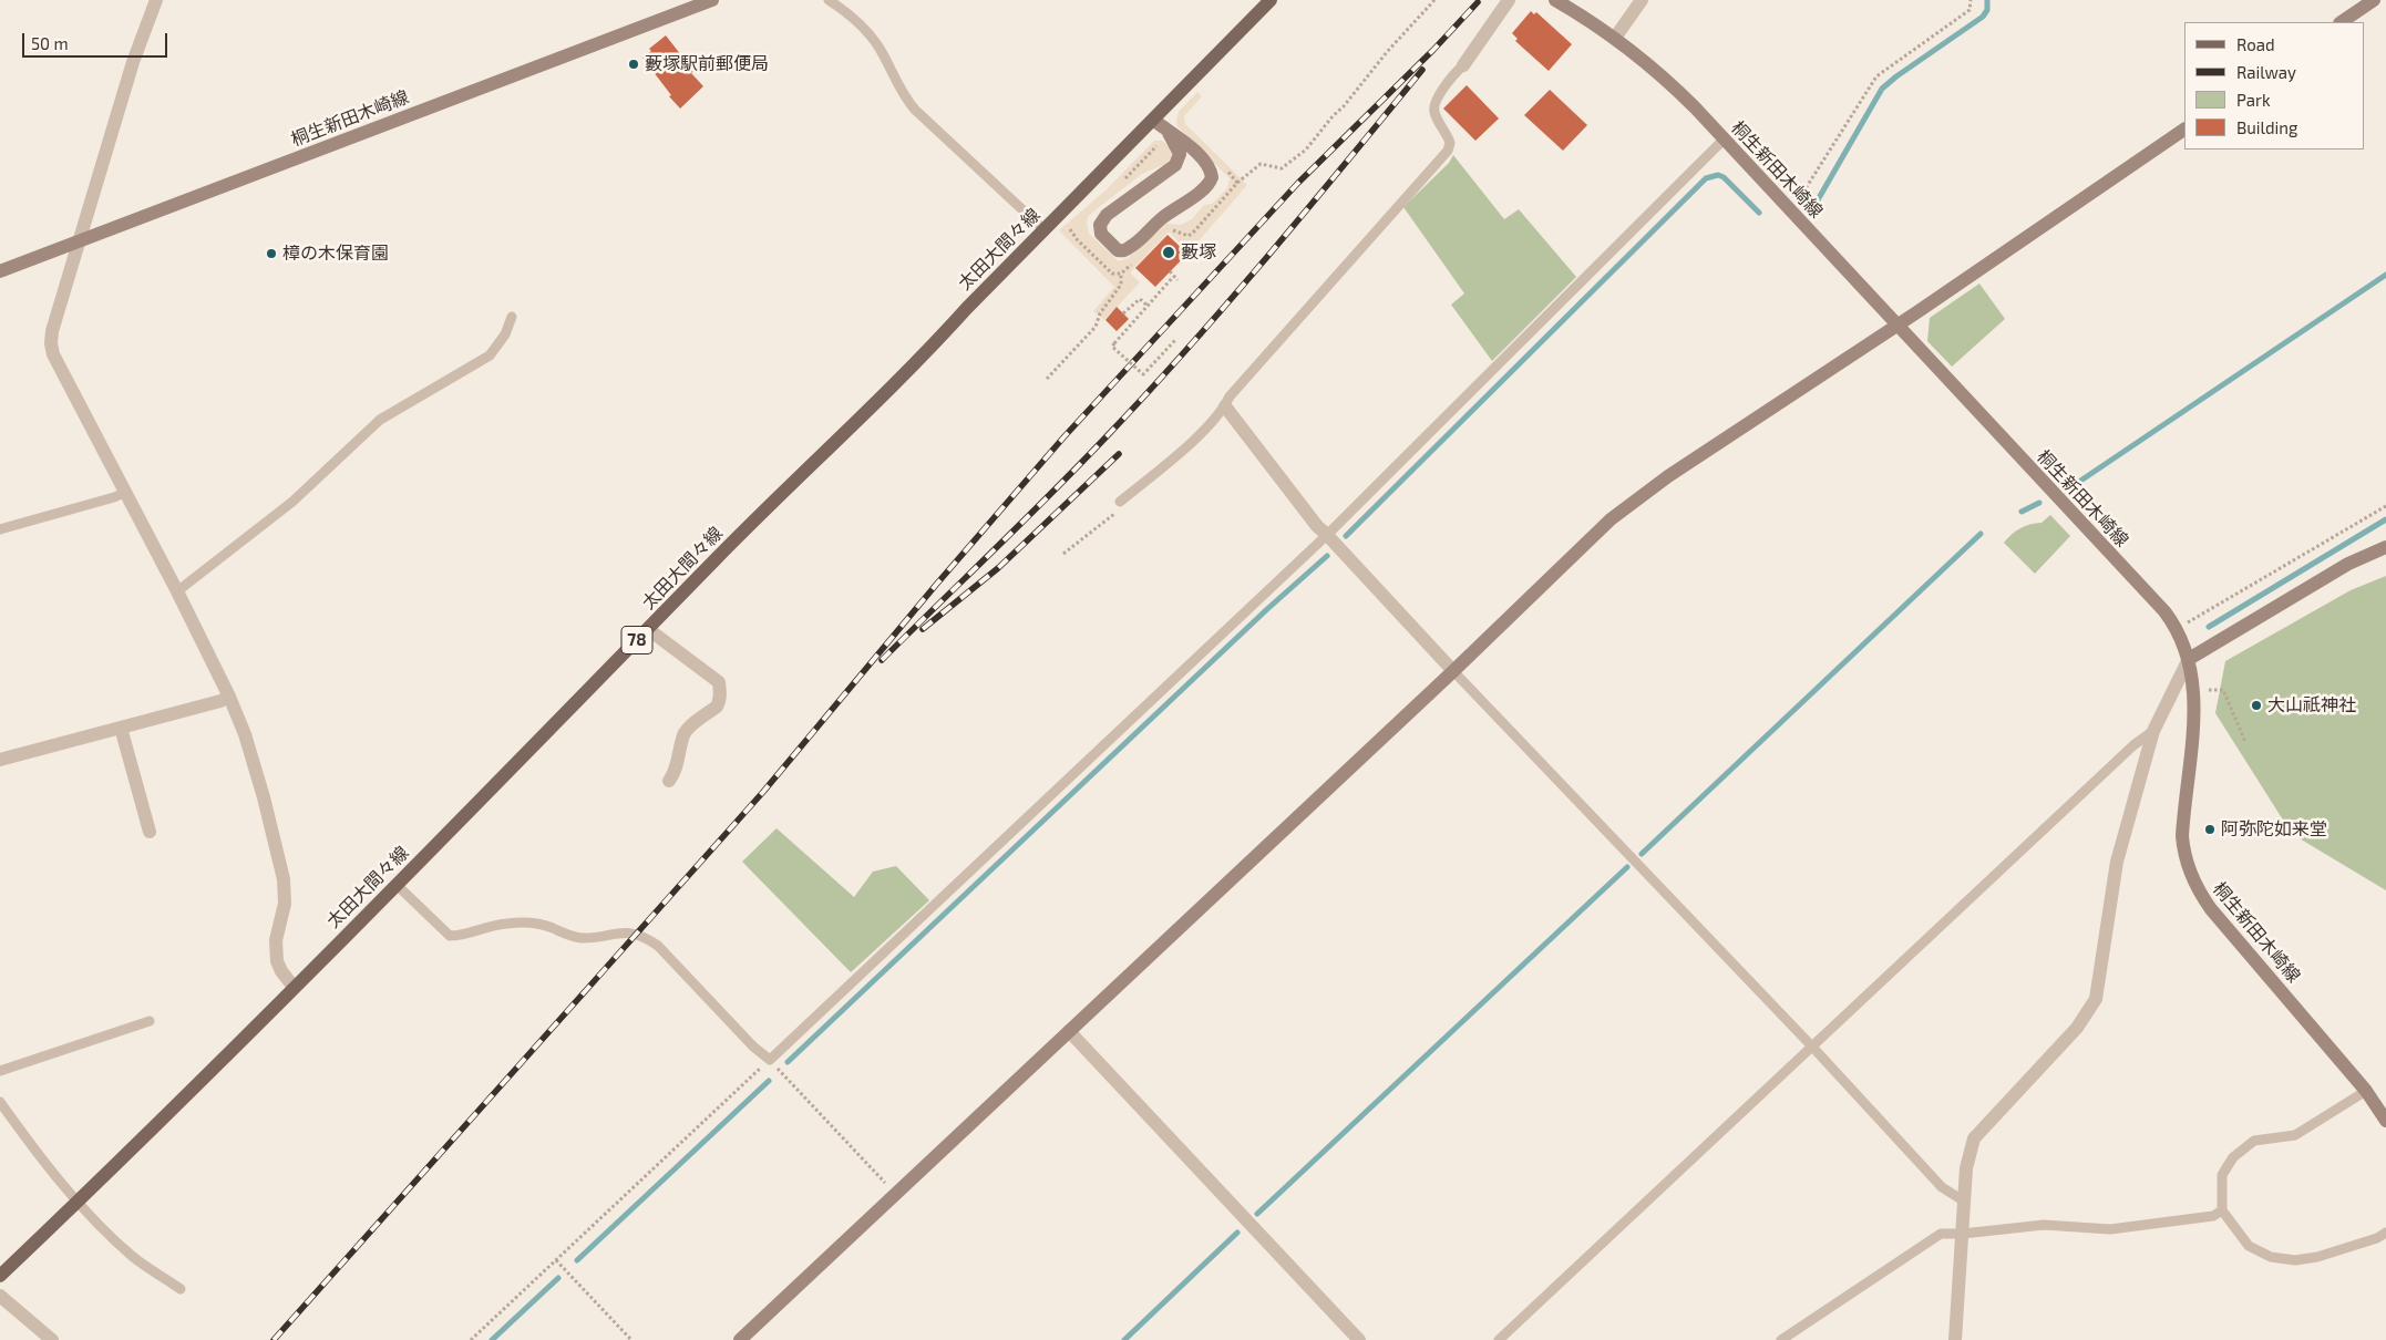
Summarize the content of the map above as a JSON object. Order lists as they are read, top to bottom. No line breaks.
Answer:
{"streets":{"main road":["太田大間々線","78"],"street":["桐生新田木崎線"]},"places":["藪塚駅前郵便局","藪塚","樟の木保育園","大山祇神社","阿弥陀如来堂"],"legend":["Road","Railway","Park","Building"],"scale_bar":"50 m"}
